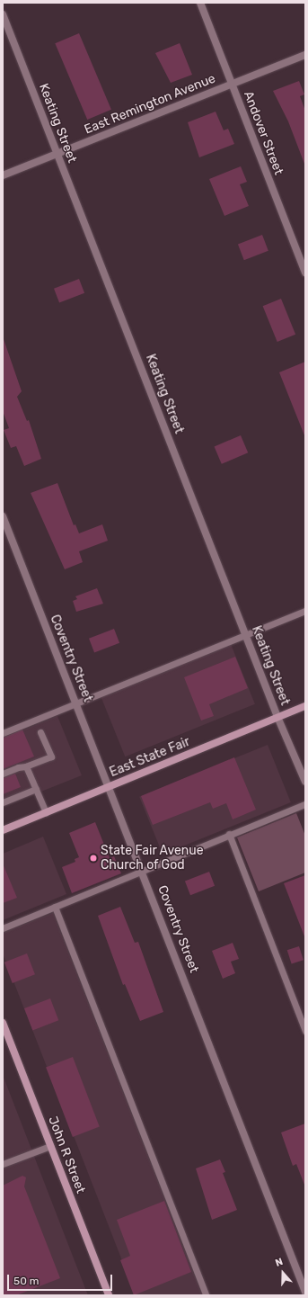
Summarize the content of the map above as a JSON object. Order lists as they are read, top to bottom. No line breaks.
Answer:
{"streets":{"street":["East Remington Avenue","Keating Street","Andover Street","Coventry Street","East State Fair","John R Street"]},"crossings":[["East Remington Avenue","Keating Street"],["East Remington Avenue","Andover Street"],["Keating Street","East State Fair"],["Coventry Street","East State Fair"]],"places":["State Fair Avenue Church of God"],"scale_bar":"50 m","north":"top"}
